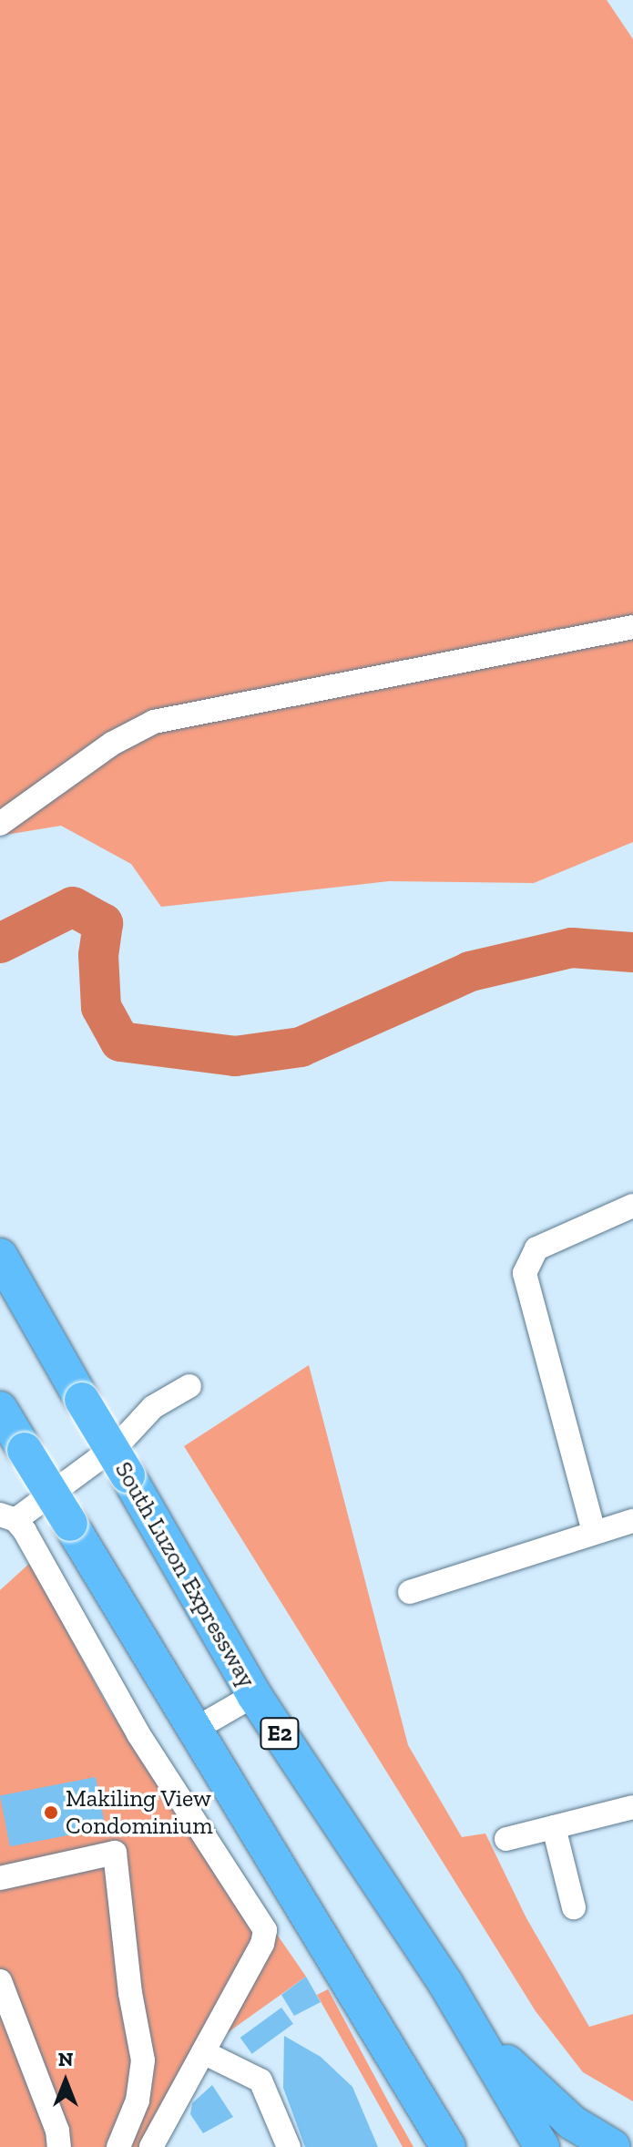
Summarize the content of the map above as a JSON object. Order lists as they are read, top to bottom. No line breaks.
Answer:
{"streets":{"highway":["South Luzon Expressway","E2"]},"places":["Makiling View Condominium"],"north":"top"}
